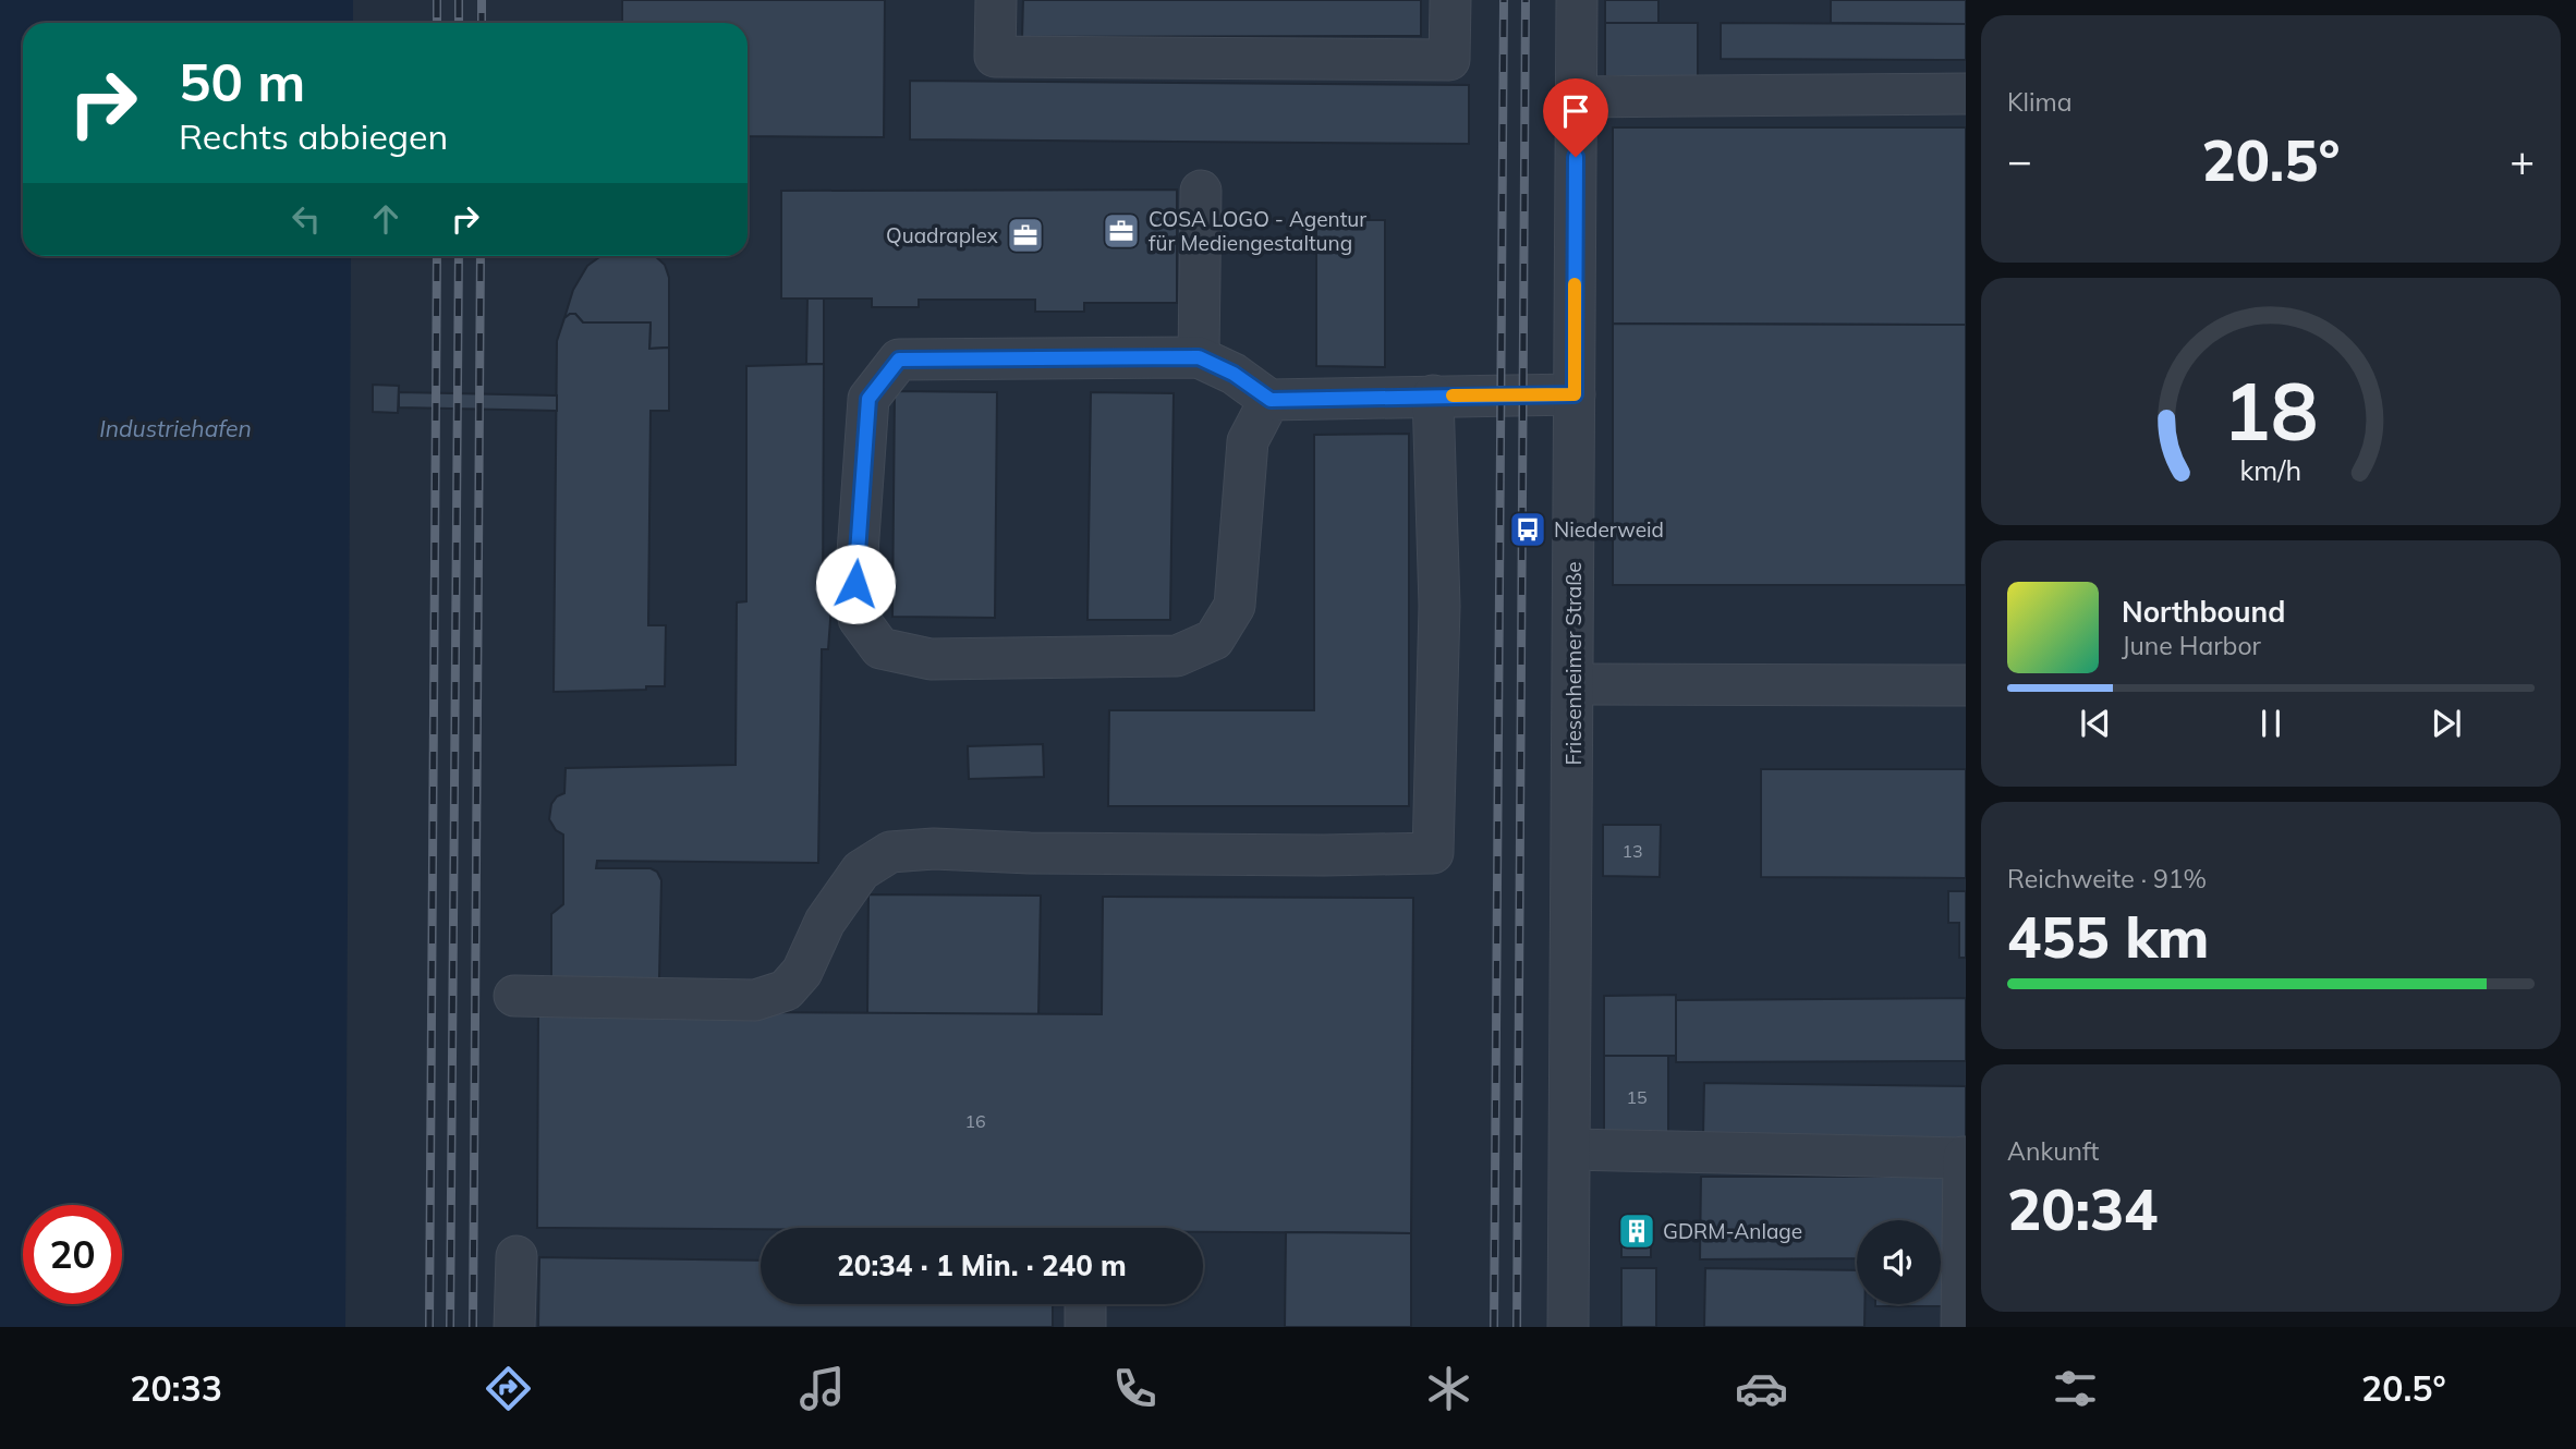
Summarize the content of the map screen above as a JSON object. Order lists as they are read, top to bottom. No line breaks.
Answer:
{"streets":{"street":["Friesenheimer Straße"]},"water":["Industriehafen"],"places":{"office":["COSA LOGO - Agentur für Mediengestaltung","Quadraplex"],"bus stop":["Niederweid"],"building":["GDRM-Anlage"]},"house_numbers":["13","15","16"],"page":{"tile":["Klima",["Reichweite · 91%","455 km"],["Ankunft","20:34"]],"turn":["50 m","Rechts abbiegen"],"heat":["−","20.5°","+"],"song":["Northbound","June Harbor"],"limit":"20","trip":"20:34 · 1 Min. · 240 m","tabs":["20:33","20.5°"],"gauge":["18","km/h"]}}
